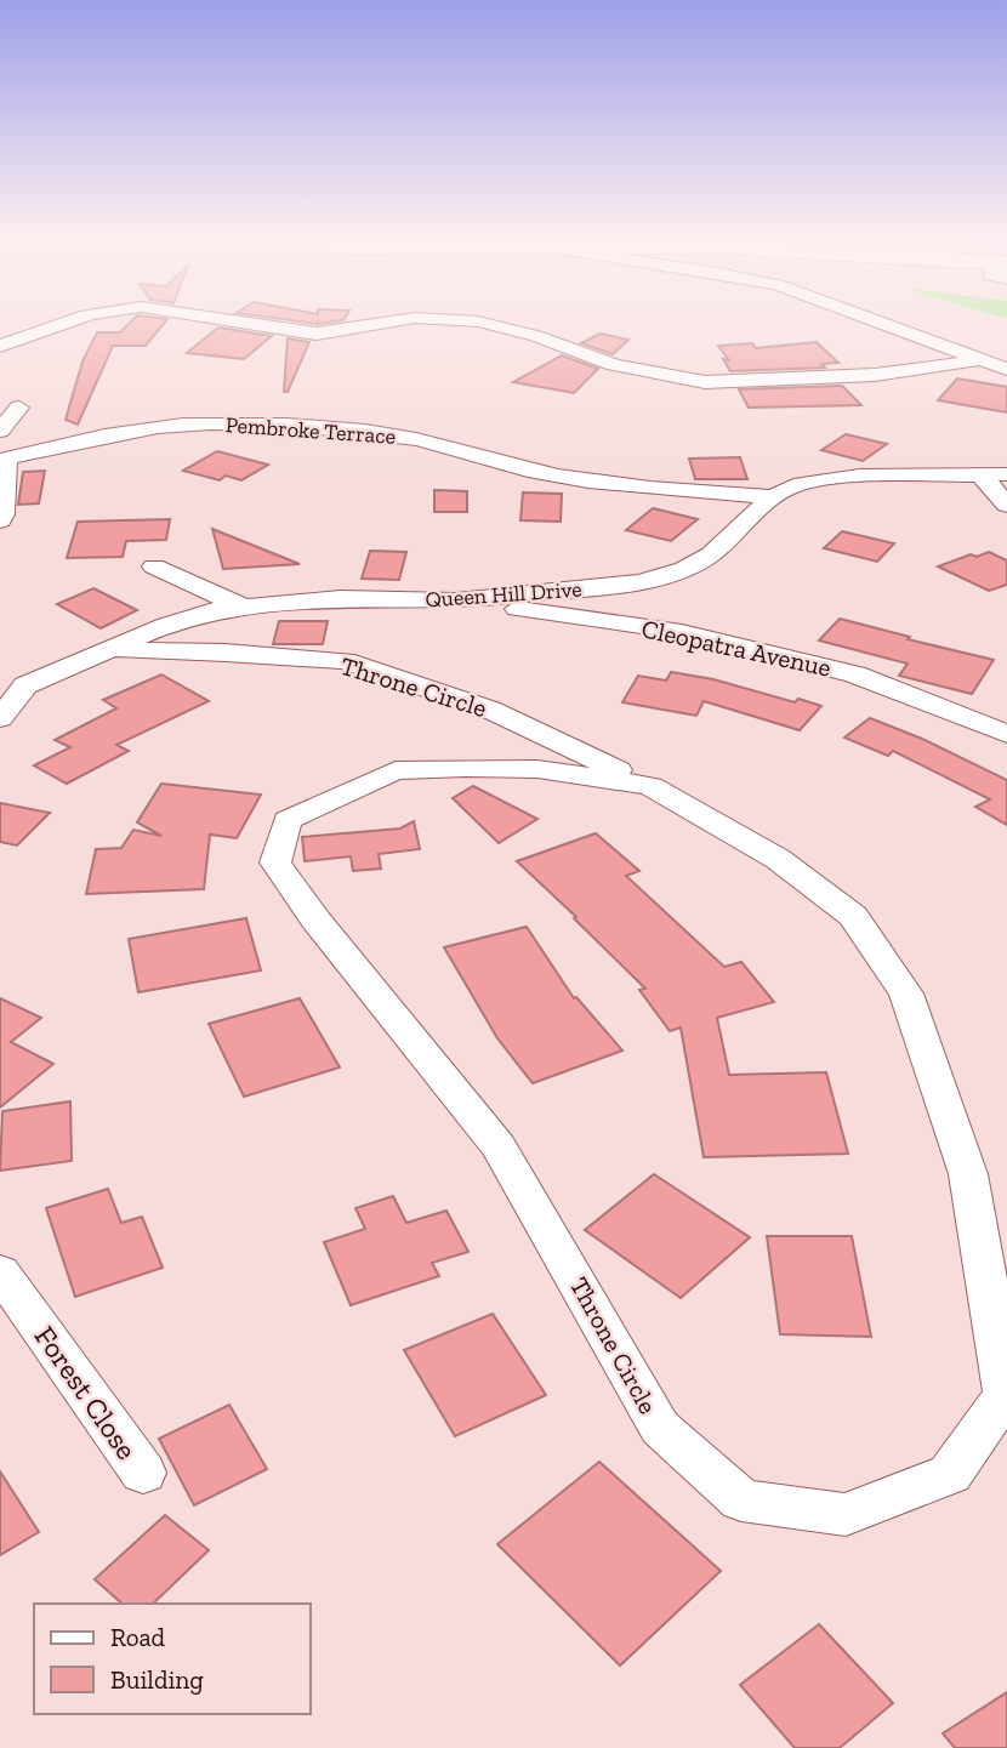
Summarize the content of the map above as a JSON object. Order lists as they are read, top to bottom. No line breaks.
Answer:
{"streets":{"street":["Pembroke Terrace","Queen Hill Drive","Cleopatra Avenue","Throne Circle","Forest Close"]},"crossings":[["Pembroke Terrace","Queen Hill Drive"],["Queen Hill Drive","Cleopatra Avenue"],["Queen Hill Drive","Throne Circle"]],"legend":["Road","Building"]}
